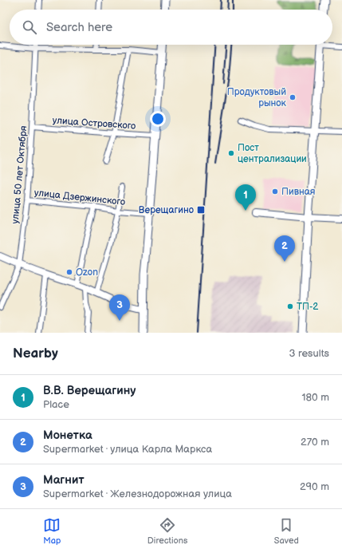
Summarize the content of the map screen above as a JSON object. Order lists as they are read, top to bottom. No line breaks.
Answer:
{"streets":{"street":["улица Островского","улица 50 лет Октября","улица Дзержинского"]},"crossings":[["улица Островского","улица 50 лет Октября"],["улица 50 лет Октября","улица Дзержинского"]],"places":{"other":["Продуктовый рынок","Пост централизации","Пивная","Ozon","ТП-2"],"transit":["Верещагино"]},"page":{"search":"Search here","pins":["1","2","3"],"heading":["Nearby","3 results"],"list":[{"mark":"1","name":"В.В. Верещагину","note":"Place","value":"180 m"},{"mark":"2","name":"Монетка","note":"Supermarket · улица Карла Маркса","value":"270 m"},{"mark":"3","name":"Магнит","note":"Supermarket · Железнодорожная улица","value":"290 m"}],"nav":["Map","Directions","Saved"]}}
